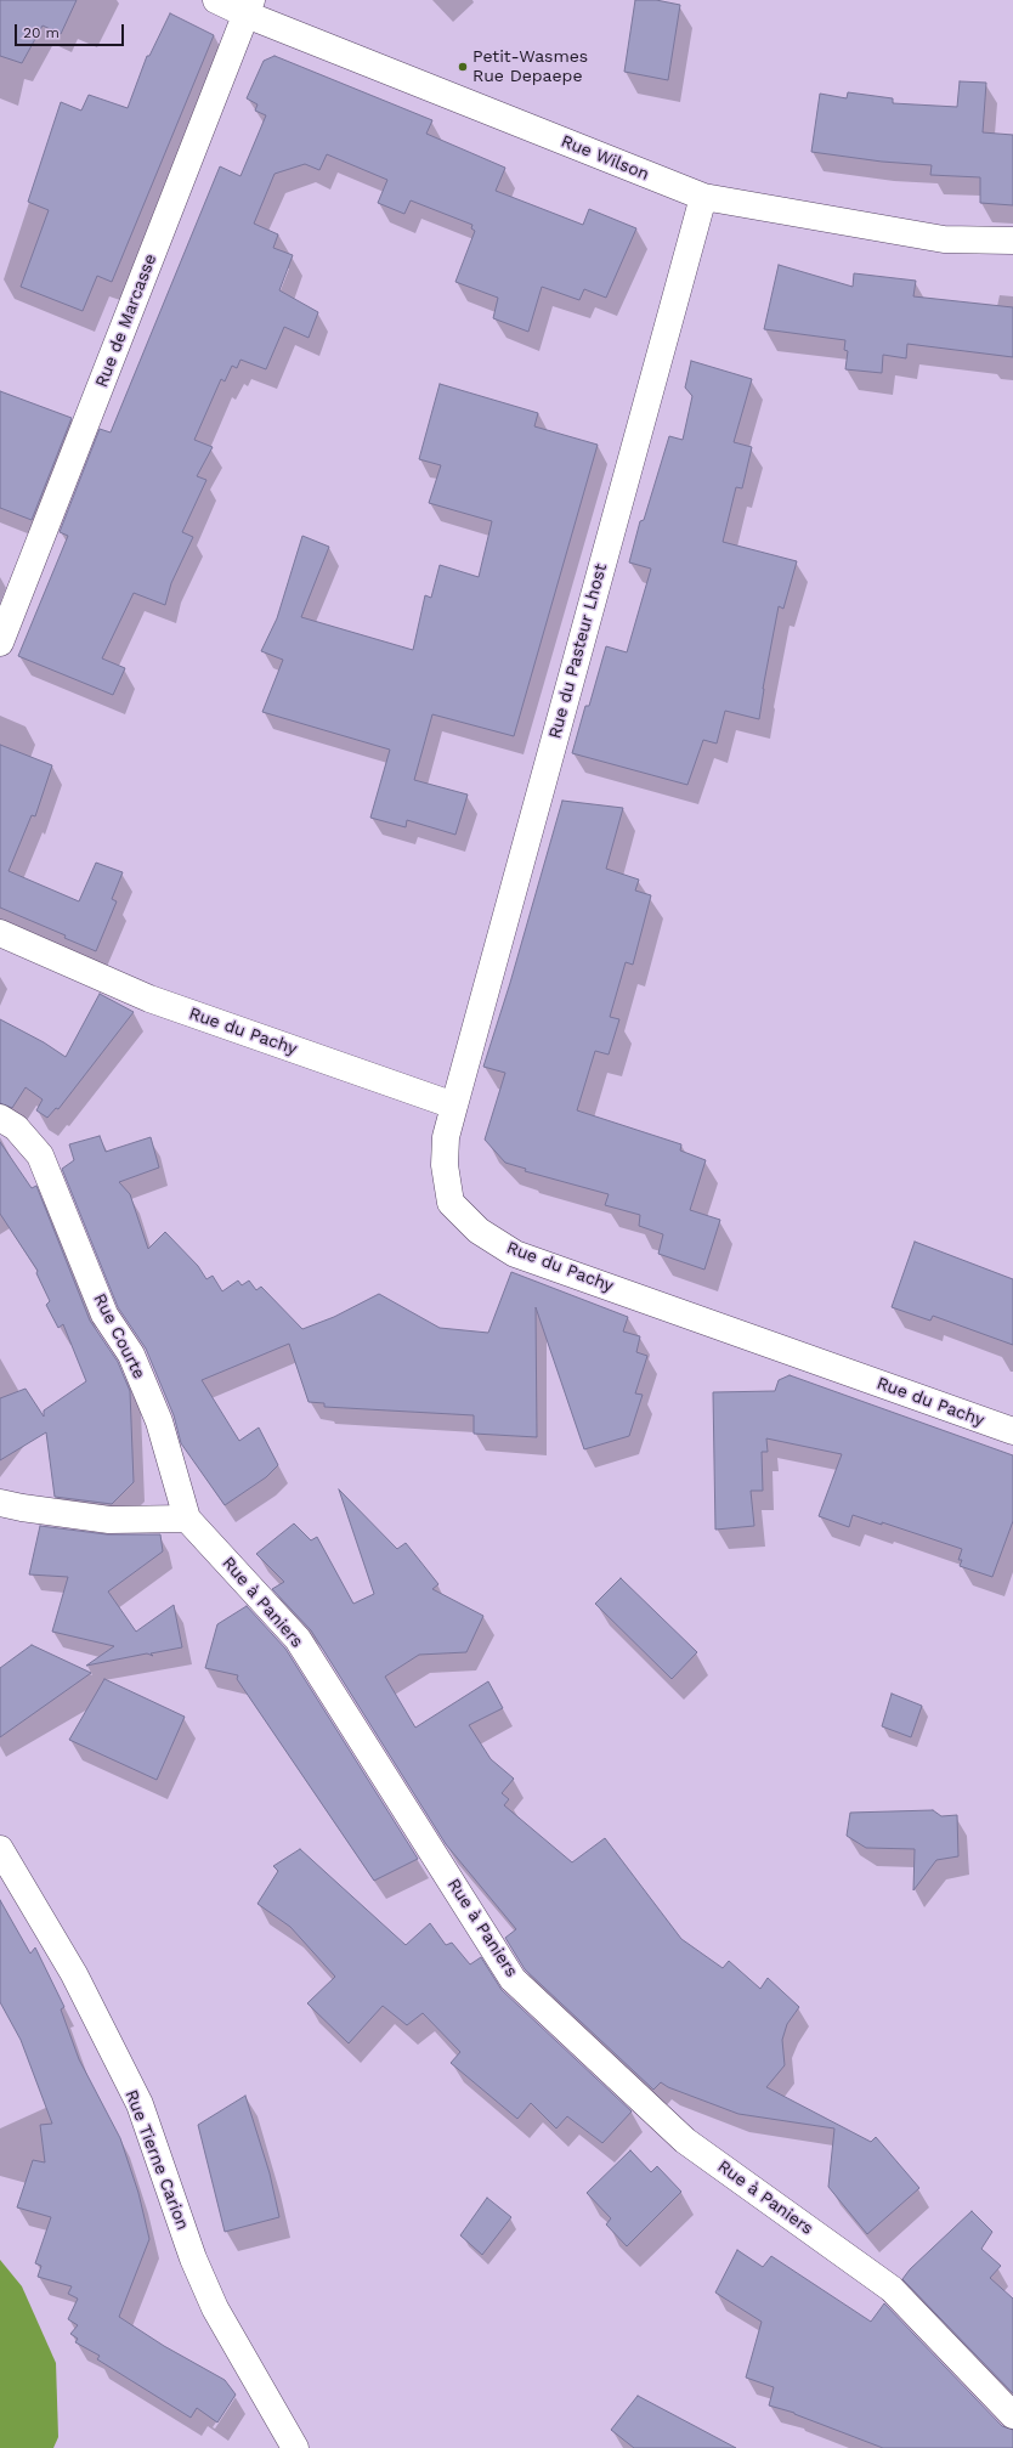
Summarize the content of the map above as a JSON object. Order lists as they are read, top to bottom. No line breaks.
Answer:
{"streets":{"street":["Rue Wilson","Rue de Marcasse","Rue du Pasteur Lhost","Rue du Pachy","Rue Courte","Rue à Paniers","Rue Tierne Carion"]},"crossings":[["Rue Wilson","Rue de Marcasse"],["Rue Wilson","Rue du Pasteur Lhost"],["Rue du Pasteur Lhost","Rue du Pachy"],["Rue Courte","Rue à Paniers"]],"places":["Petit-Wasmes Rue Depaepe"],"scale_bar":"20 m"}
